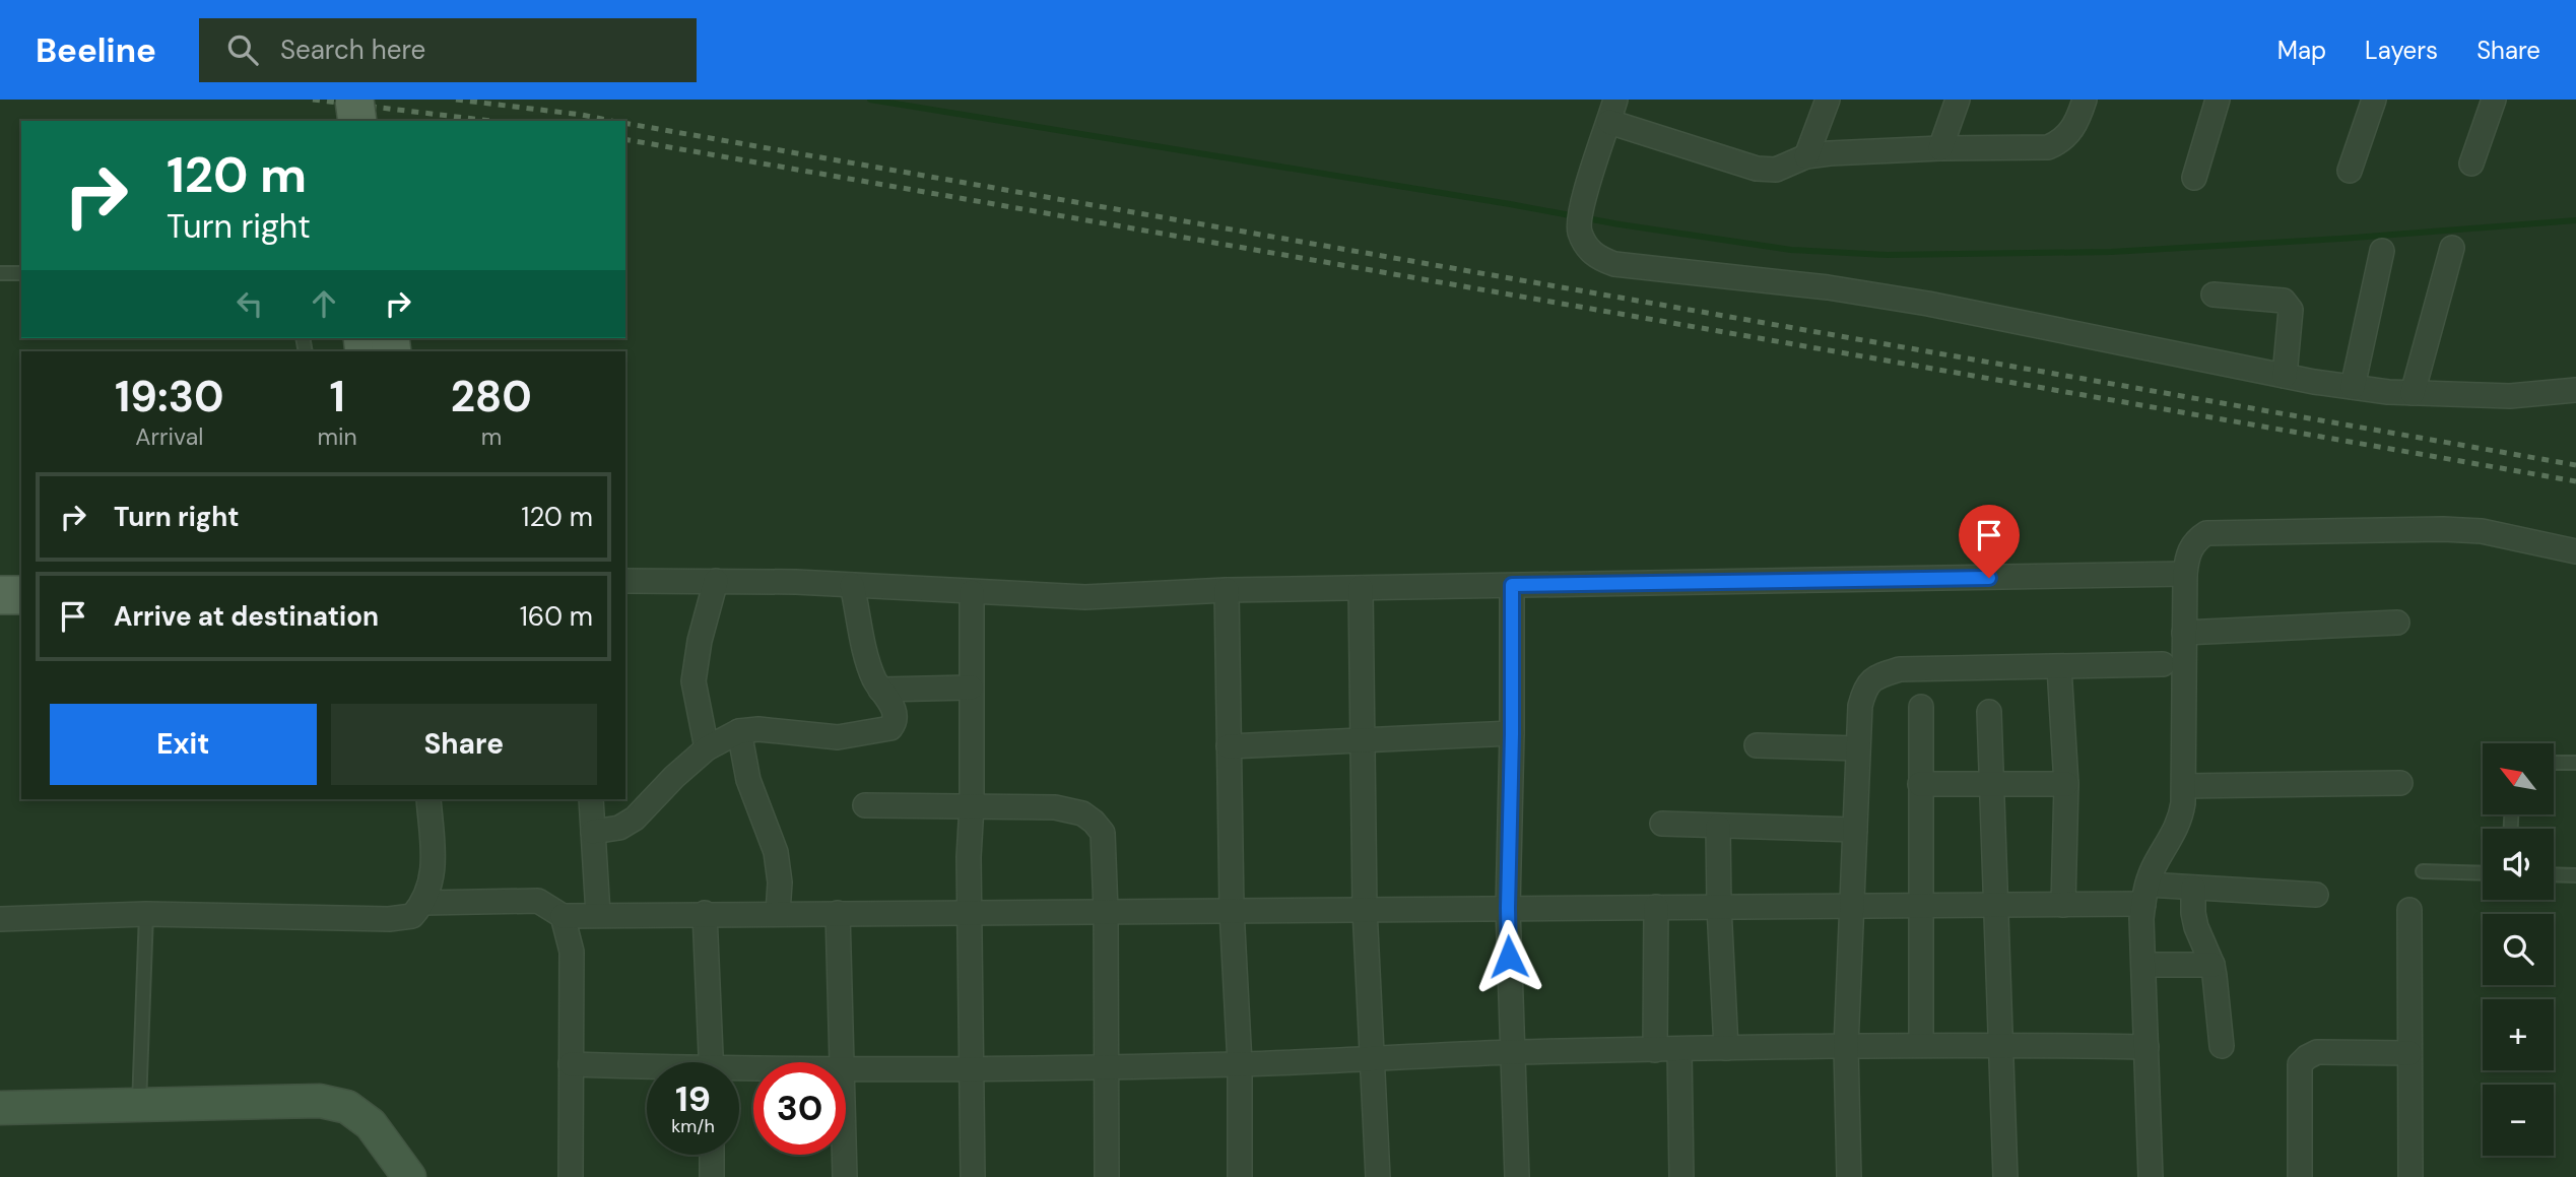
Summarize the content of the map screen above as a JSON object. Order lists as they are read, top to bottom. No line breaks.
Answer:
{"north":"top left","page":{"header":"Beeline","search":"Search here","nav":["Map","Layers","Share"],"turn":["120 m","Turn right"],"eta":["19:30","Arrival","1","min","280","m"],"list":[{"name":"Turn right","value":"120 m"},{"name":"Arrive at destination","value":"160 m"}],"buttons":["Exit","Share"],"map_buttons":["+","−"],"speed":"19 km/h","limit":"30"}}
